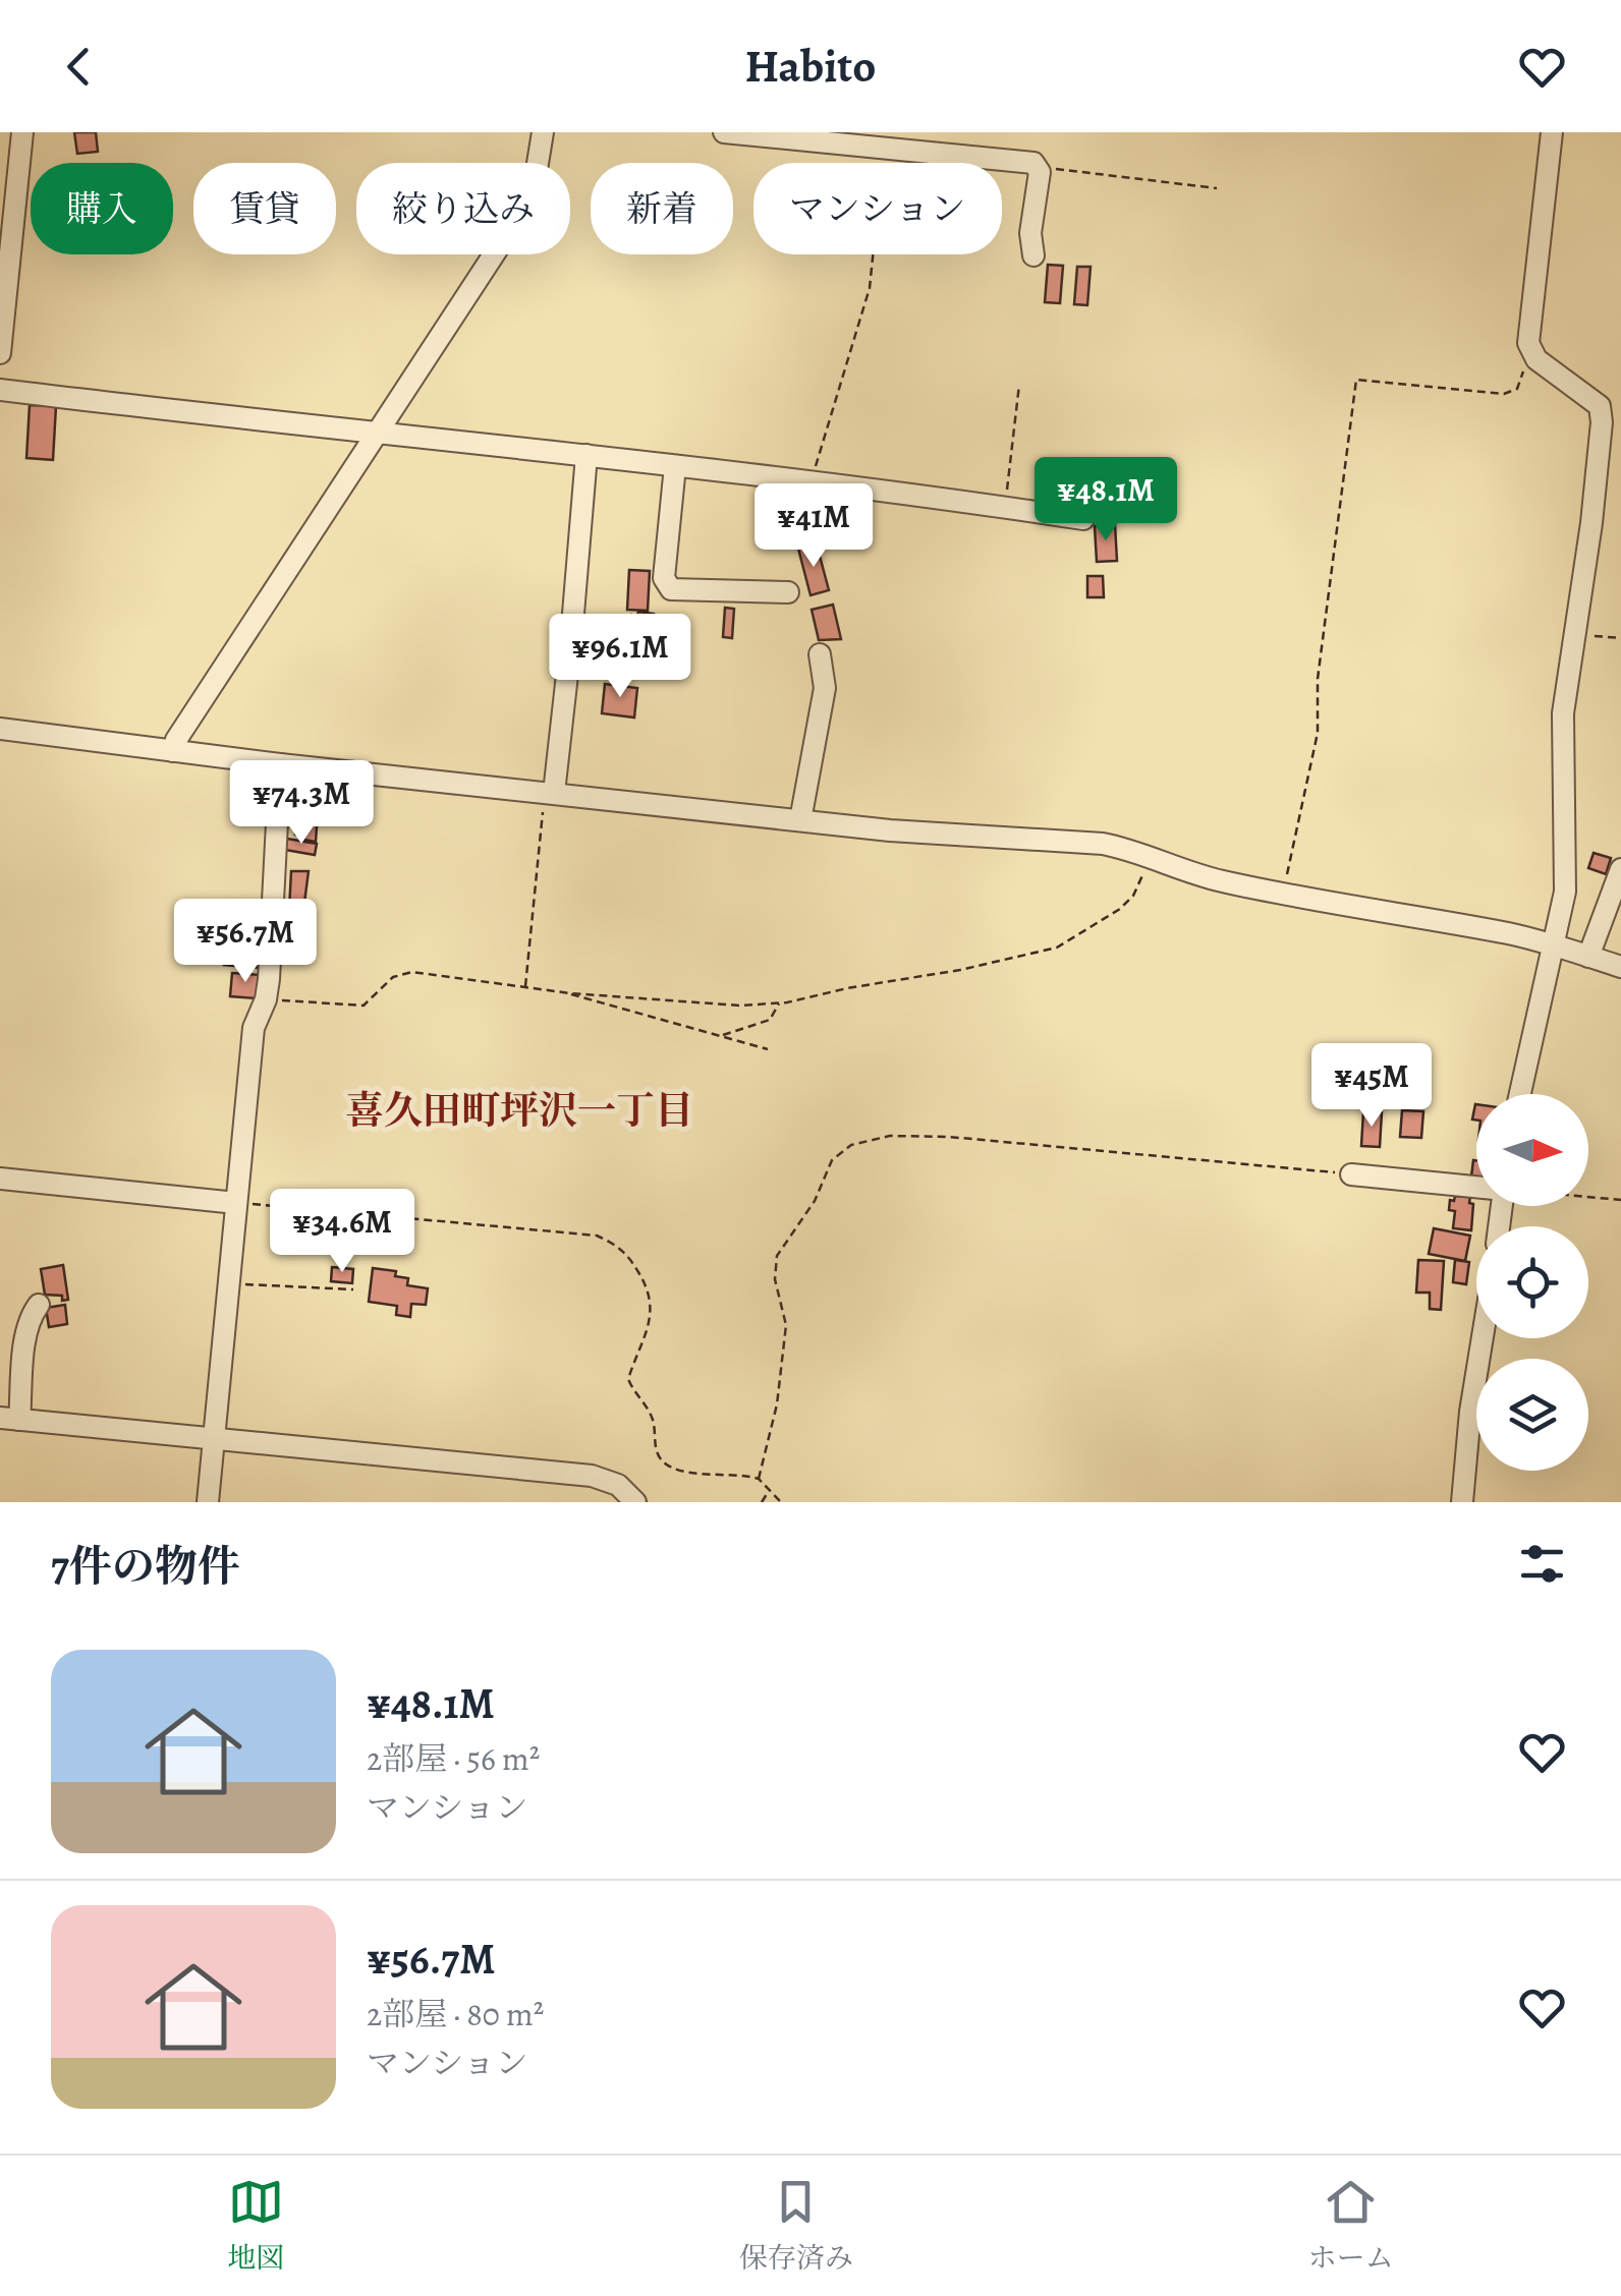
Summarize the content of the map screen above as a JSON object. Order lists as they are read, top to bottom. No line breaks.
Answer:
{"districts":["喜久田町坪沢一丁目"],"north":"right","page":{"header":"Habito","chip":["購入","賃貸","絞り込み","新着","マンション"],"price":["¥48.1M","¥41M","¥96.1M","¥74.3M","¥56.7M","¥45M","¥34.6M"],"heading":"7件の物件","list":[{"name":"¥48.1M","note":"2部屋 · 56 m² · マンション"},{"name":"¥56.7M","note":"2部屋 · 80 m² · マンション"}],"tabs":["地図","保存済み","ホーム"]}}
